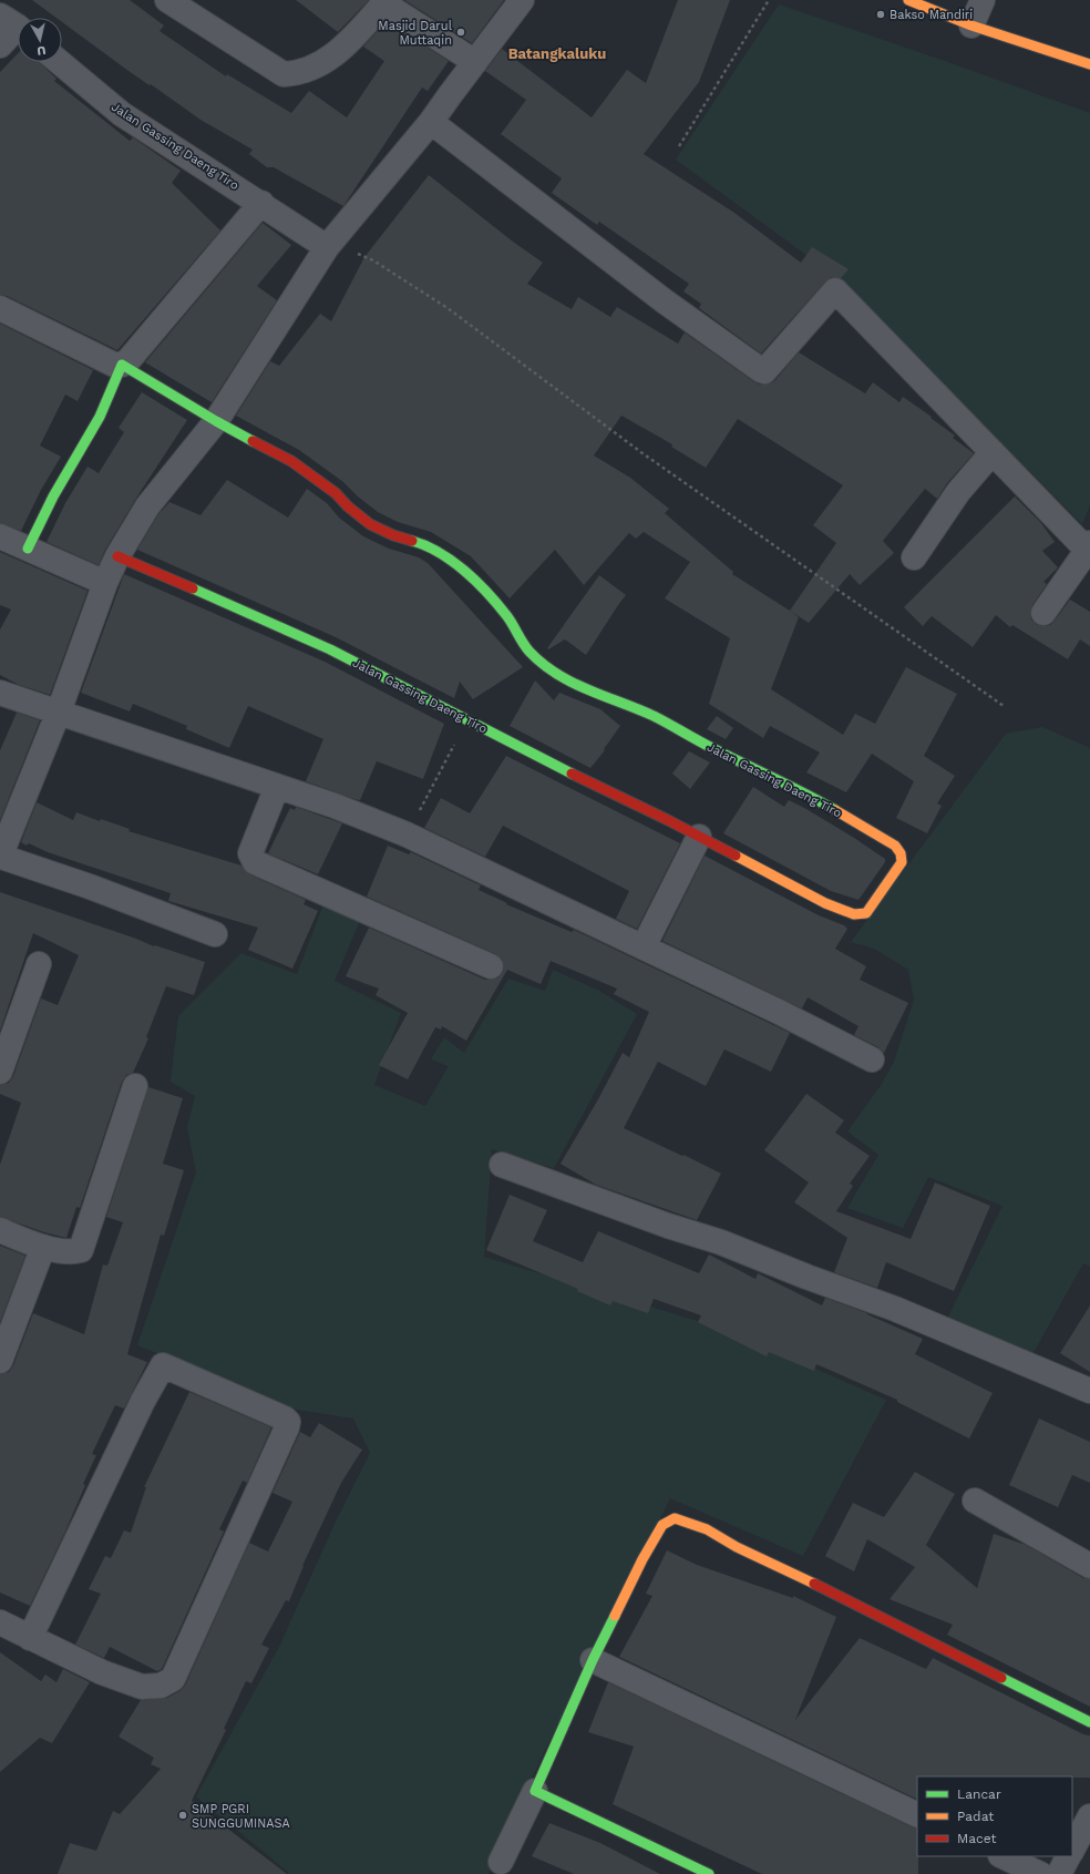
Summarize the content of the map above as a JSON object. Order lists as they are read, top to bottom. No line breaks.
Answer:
{"streets":{"street":["Jalan Gassing Daeng Tiro"]},"districts":["Batangkaluku"],"places":["Bakso Mandiri","Masjid Darul Muttaqin","SMP PGRI SUNGGUMINASA"],"legend":["Lancar","Padat","Macet"],"north":"bottom"}
